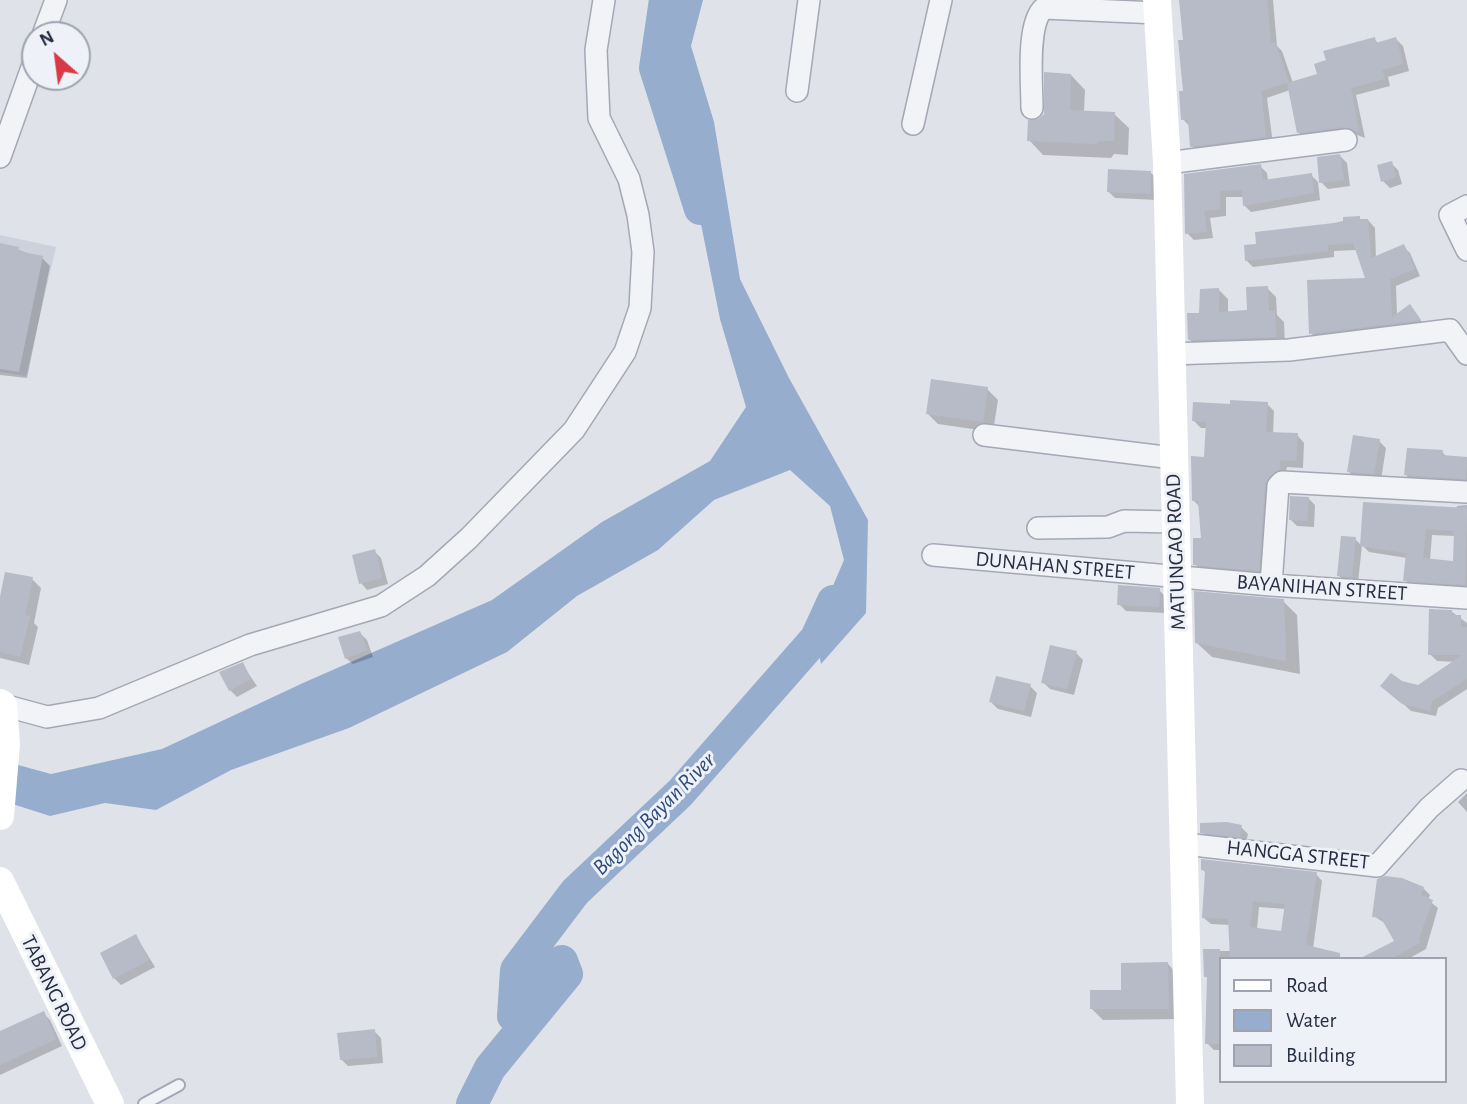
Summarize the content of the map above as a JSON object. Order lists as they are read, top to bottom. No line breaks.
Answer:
{"streets":{"main road":["MATUNGAO ROAD","TABANG ROAD"],"street":["DUNAHAN STREET","BAYANIHAN STREET","HANGGA STREET"]},"crossings":[["MATUNGAO ROAD","DUNAHAN STREET"],["MATUNGAO ROAD","BAYANIHAN STREET"],["MATUNGAO ROAD","HANGGA STREET"],["DUNAHAN STREET","BAYANIHAN STREET"]],"water":["Bagong Bayan River"],"legend":["Road","Water","Building"],"north":"top left"}
